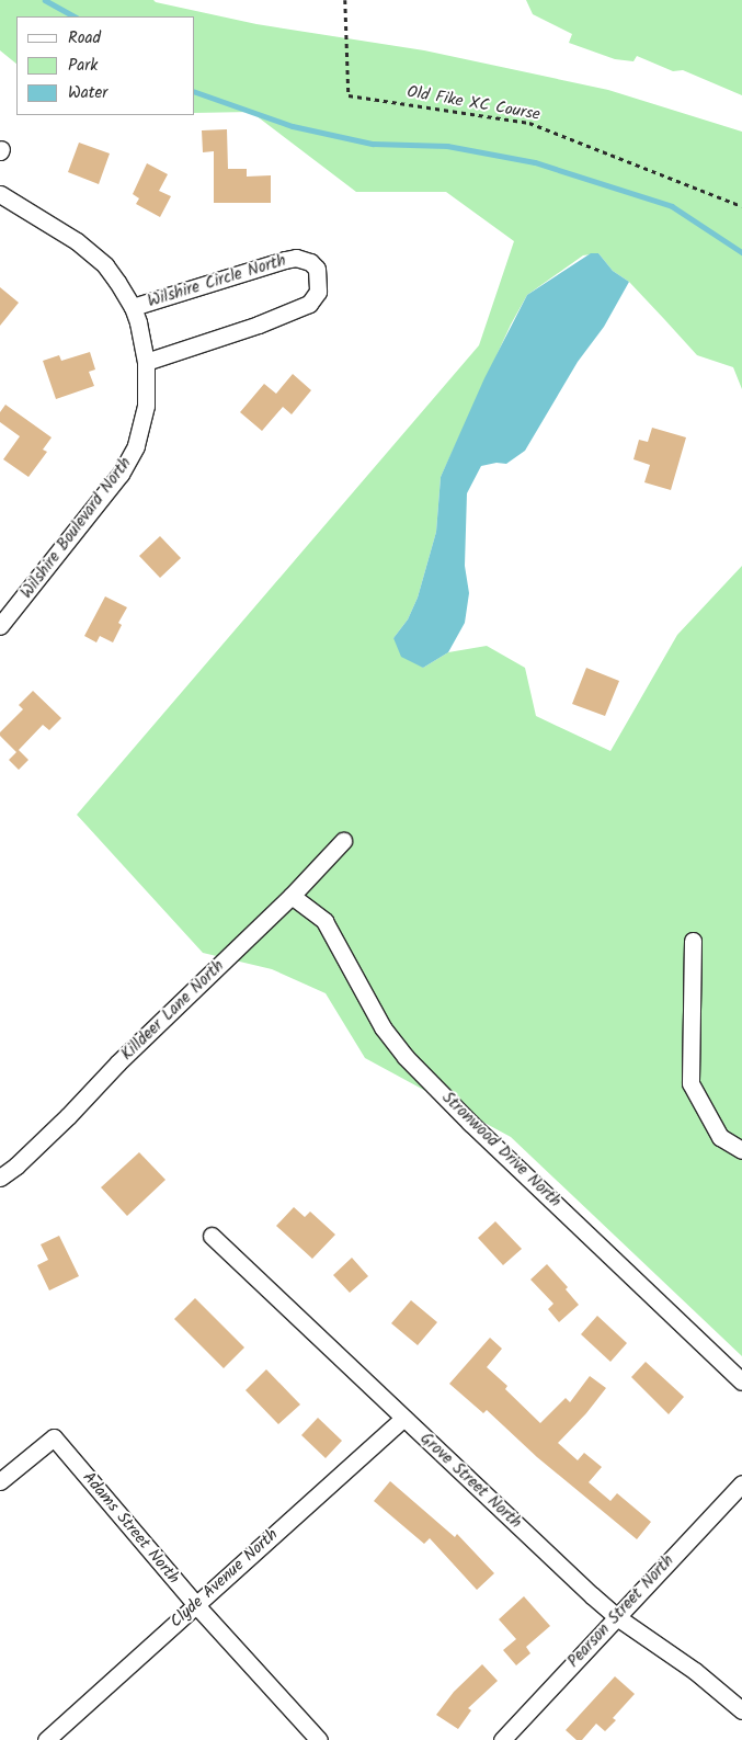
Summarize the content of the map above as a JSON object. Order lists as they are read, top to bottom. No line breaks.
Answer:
{"streets":{"street":["Wilshire Circle North","Wilshire Boulevard North","Killdeer Lane North","Stronwood Drive North","Grove Street North","Adams Street North","Clyde Avenue North","Pearson Street North"],"path":["Old Fike XC Course"]},"crossings":[["Wilshire Circle North","Wilshire Boulevard North"],["Killdeer Lane North","Stronwood Drive North"],["Grove Street North","Clyde Avenue North"],["Grove Street North","Pearson Street North"],["Adams Street North","Clyde Avenue North"]],"legend":["Road","Park","Water"]}
